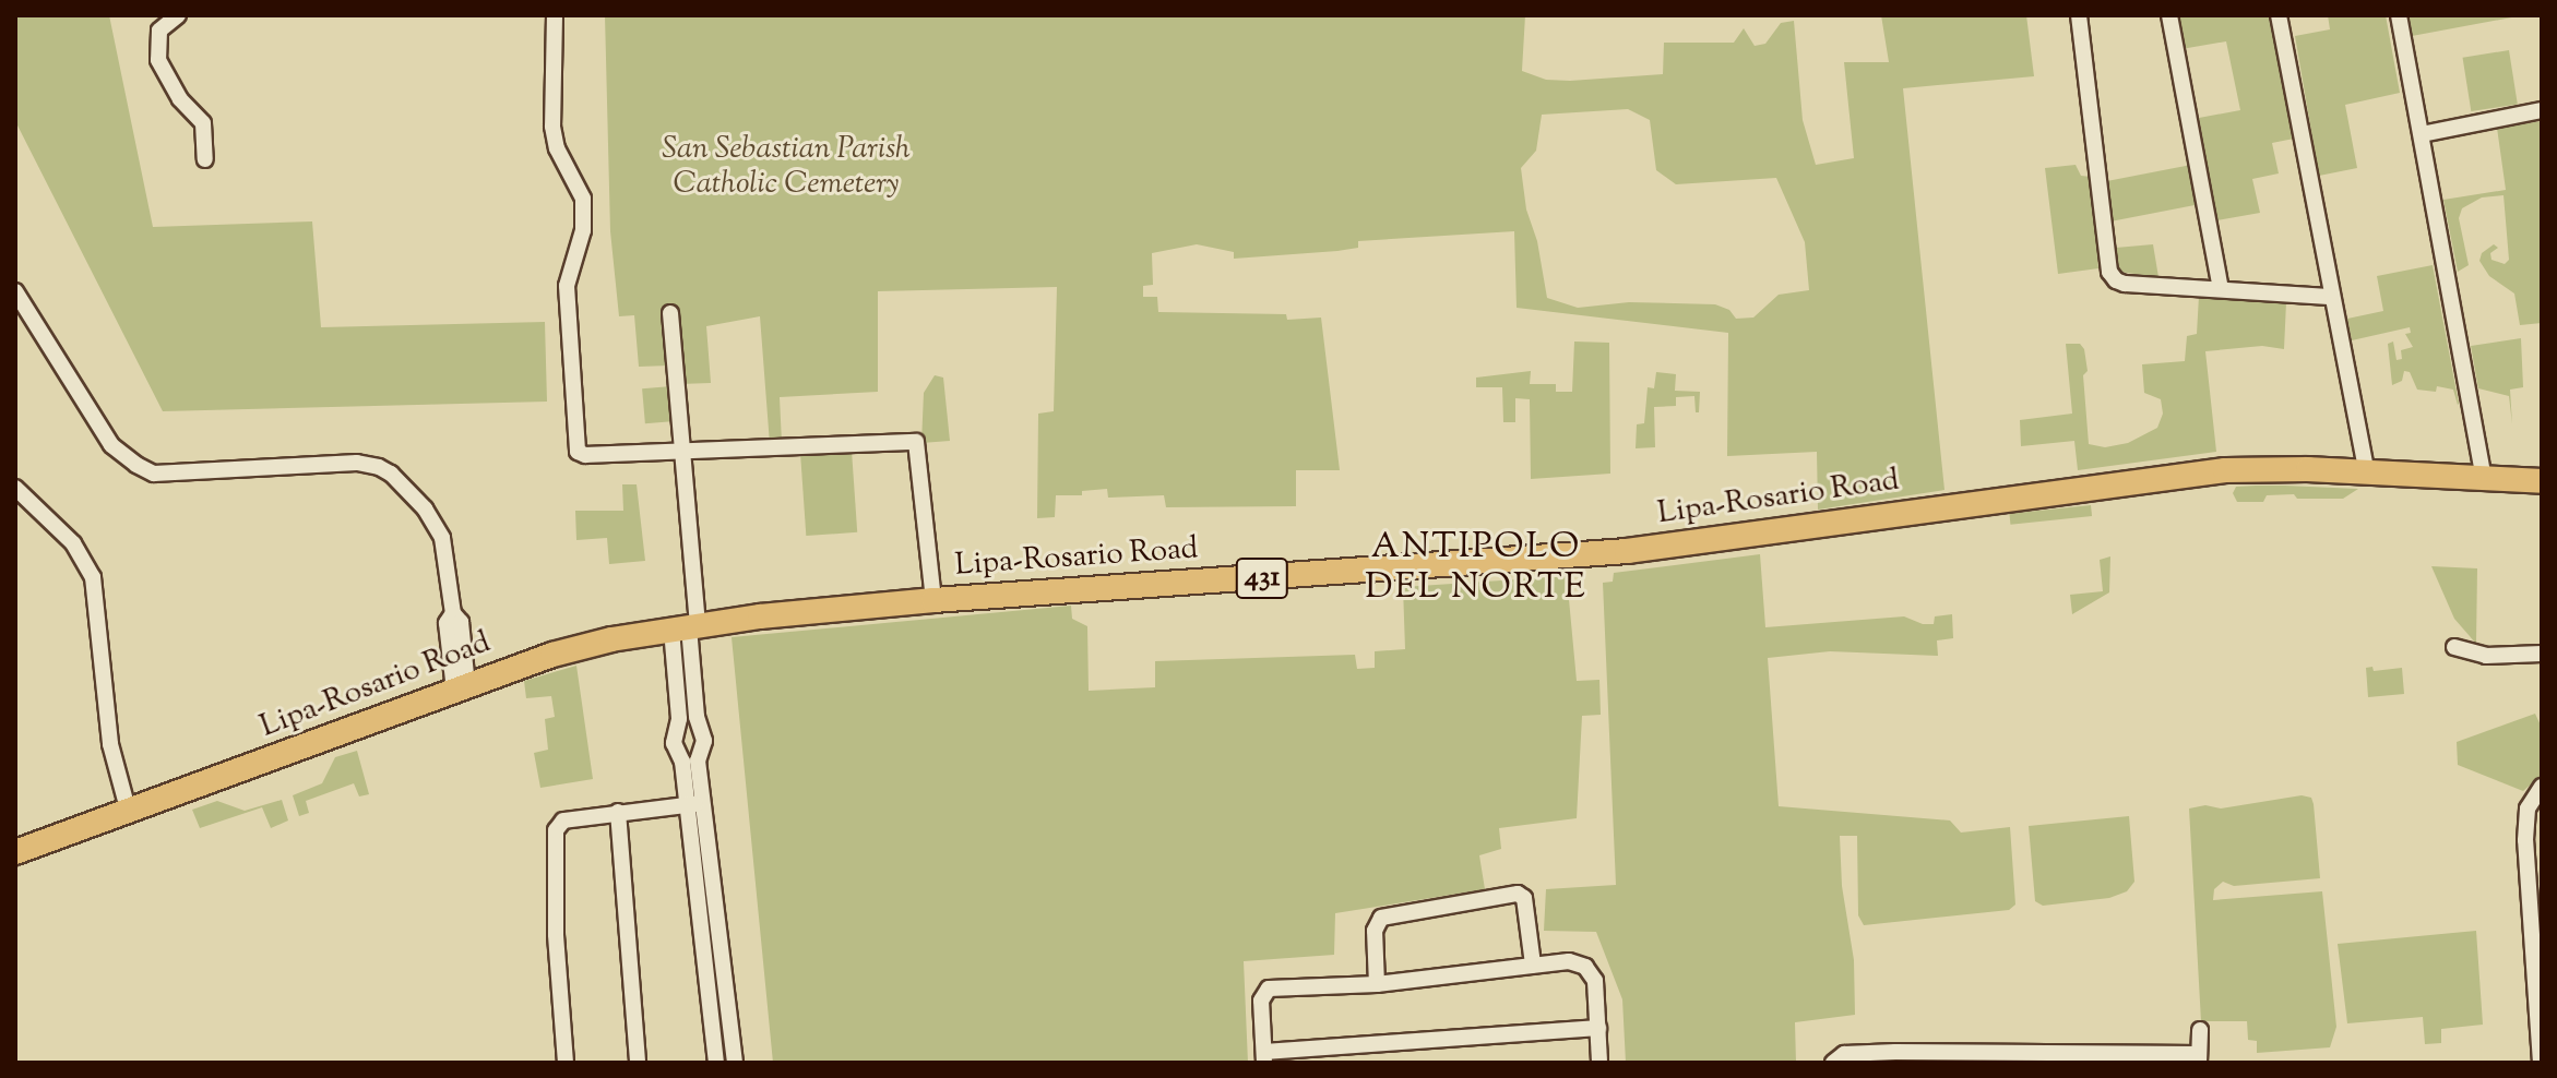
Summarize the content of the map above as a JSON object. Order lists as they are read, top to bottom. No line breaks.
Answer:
{"streets":{"main road":["Lipa-Rosario Road","431"]},"districts":["ANTIPOLO DEL NORTE"],"parks":["San Sebastian Parish Catholic Cemetery"]}
